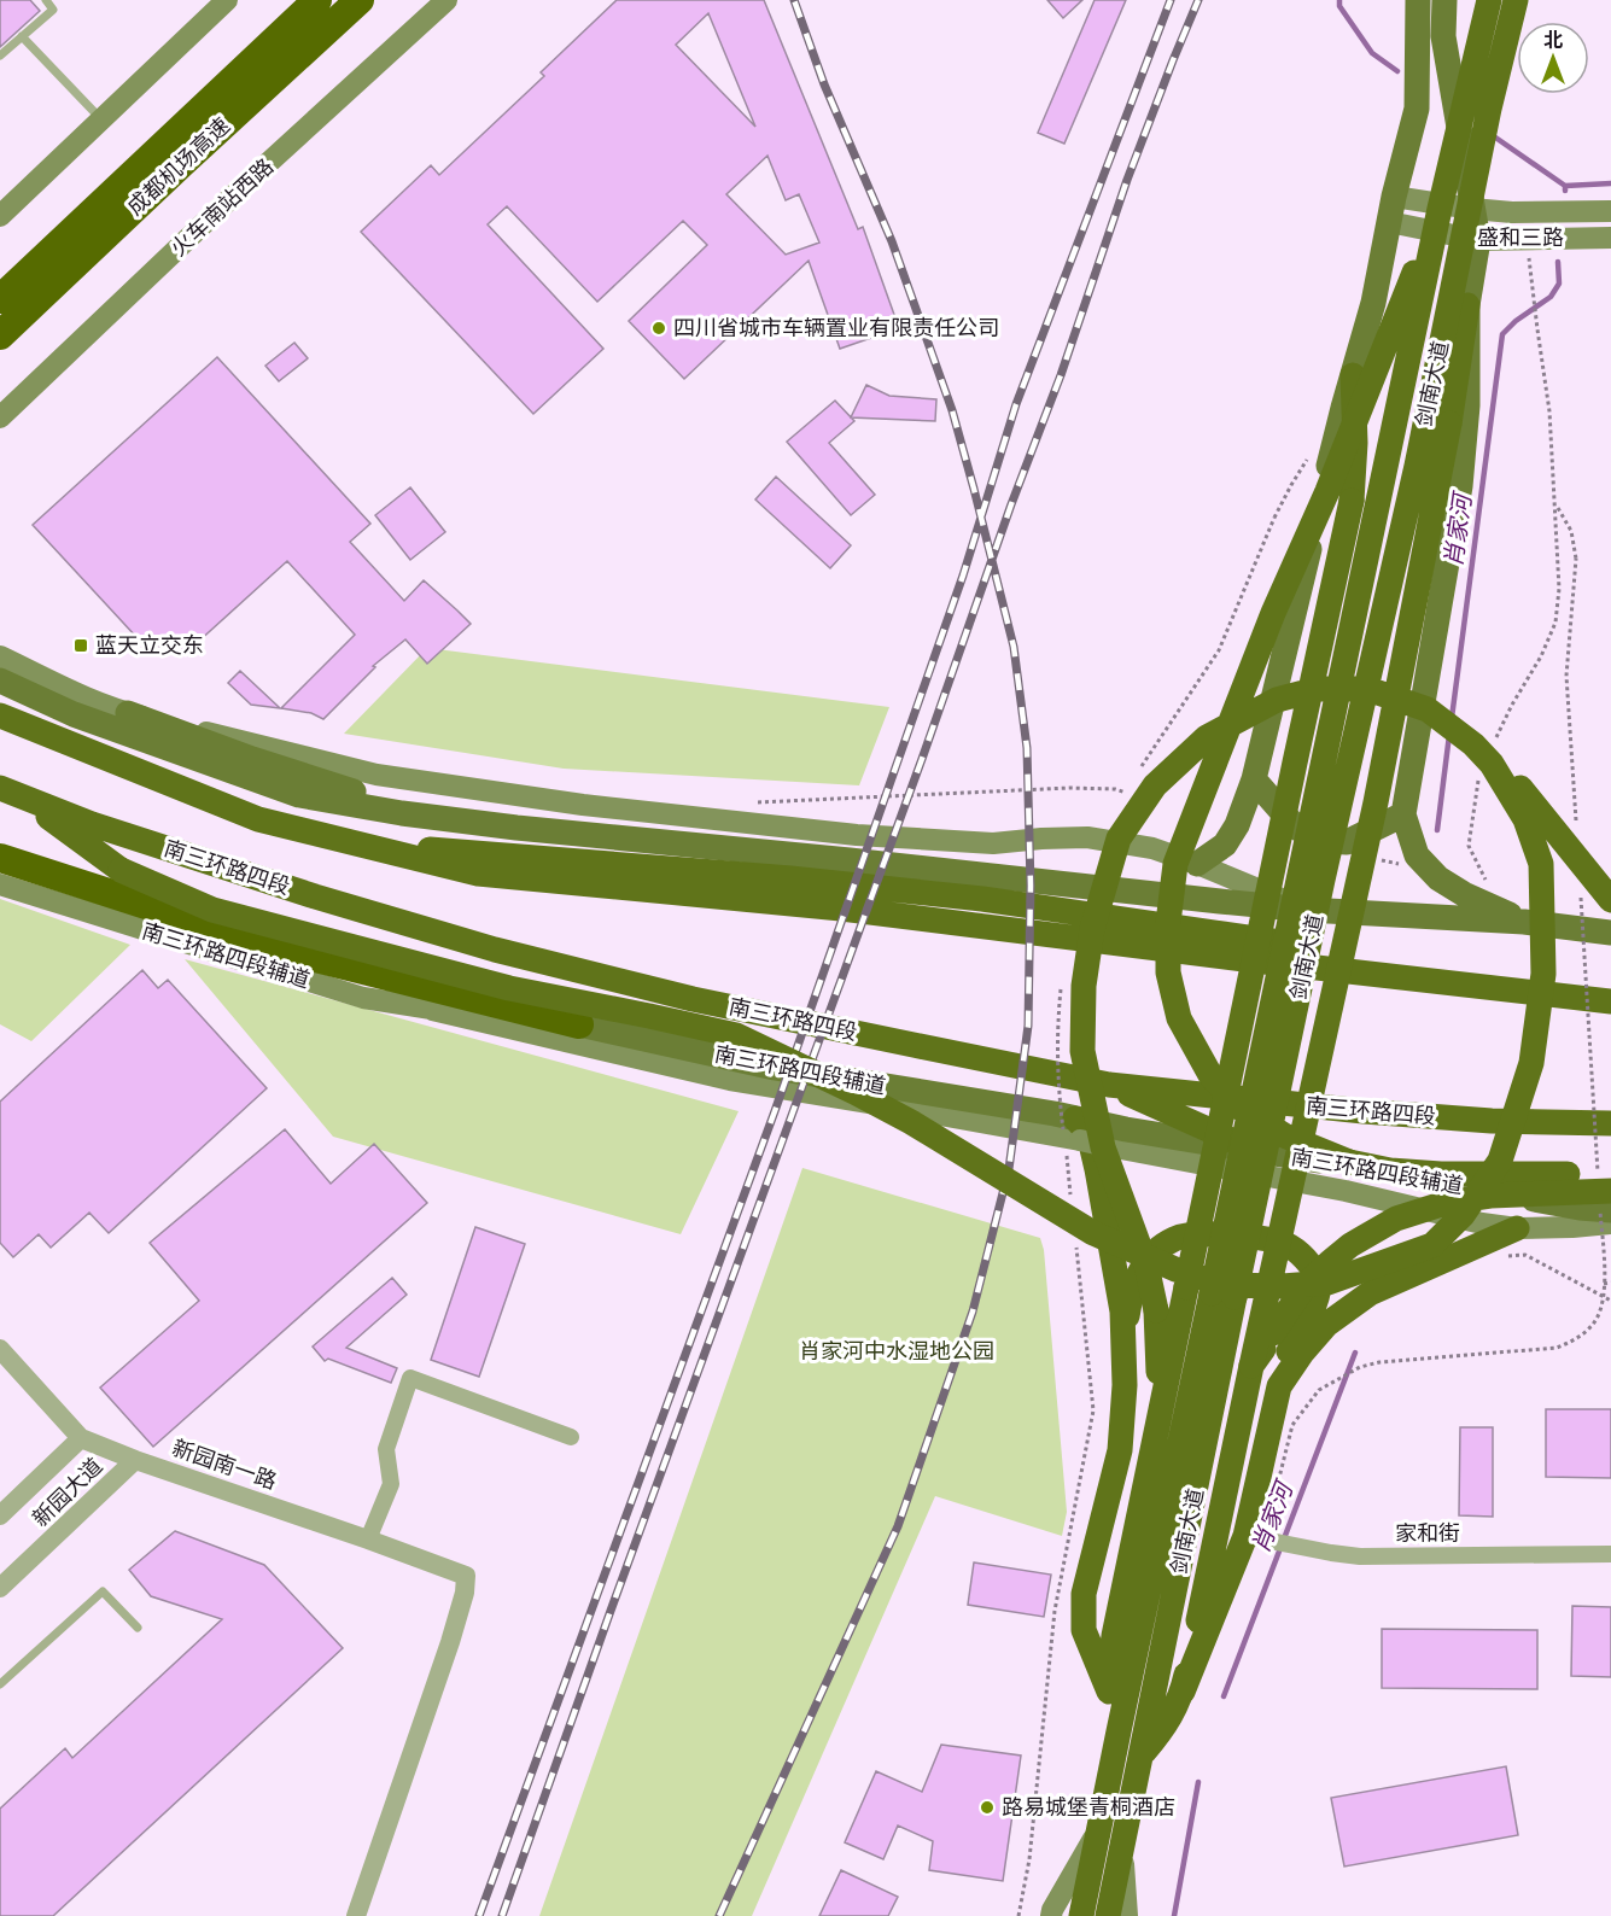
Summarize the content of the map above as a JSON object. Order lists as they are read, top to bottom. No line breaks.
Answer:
{"streets":{"highway":["成都机场高速","剑南大道","南三环路四段"],"main road":["火车南站西路","盛和三路","南三环路四段辅道"],"street":["新园南一路","新园大道","家和街"]},"crossings":[["新园南一路","新园大道"]],"water":["肖家河"],"parks":["肖家河中水湿地公园"],"places":{"other":["四川省城市车辆置业有限责任公司","路易城堡青桐酒店"],"transit":["蓝天立交东"]},"north":"top"}
